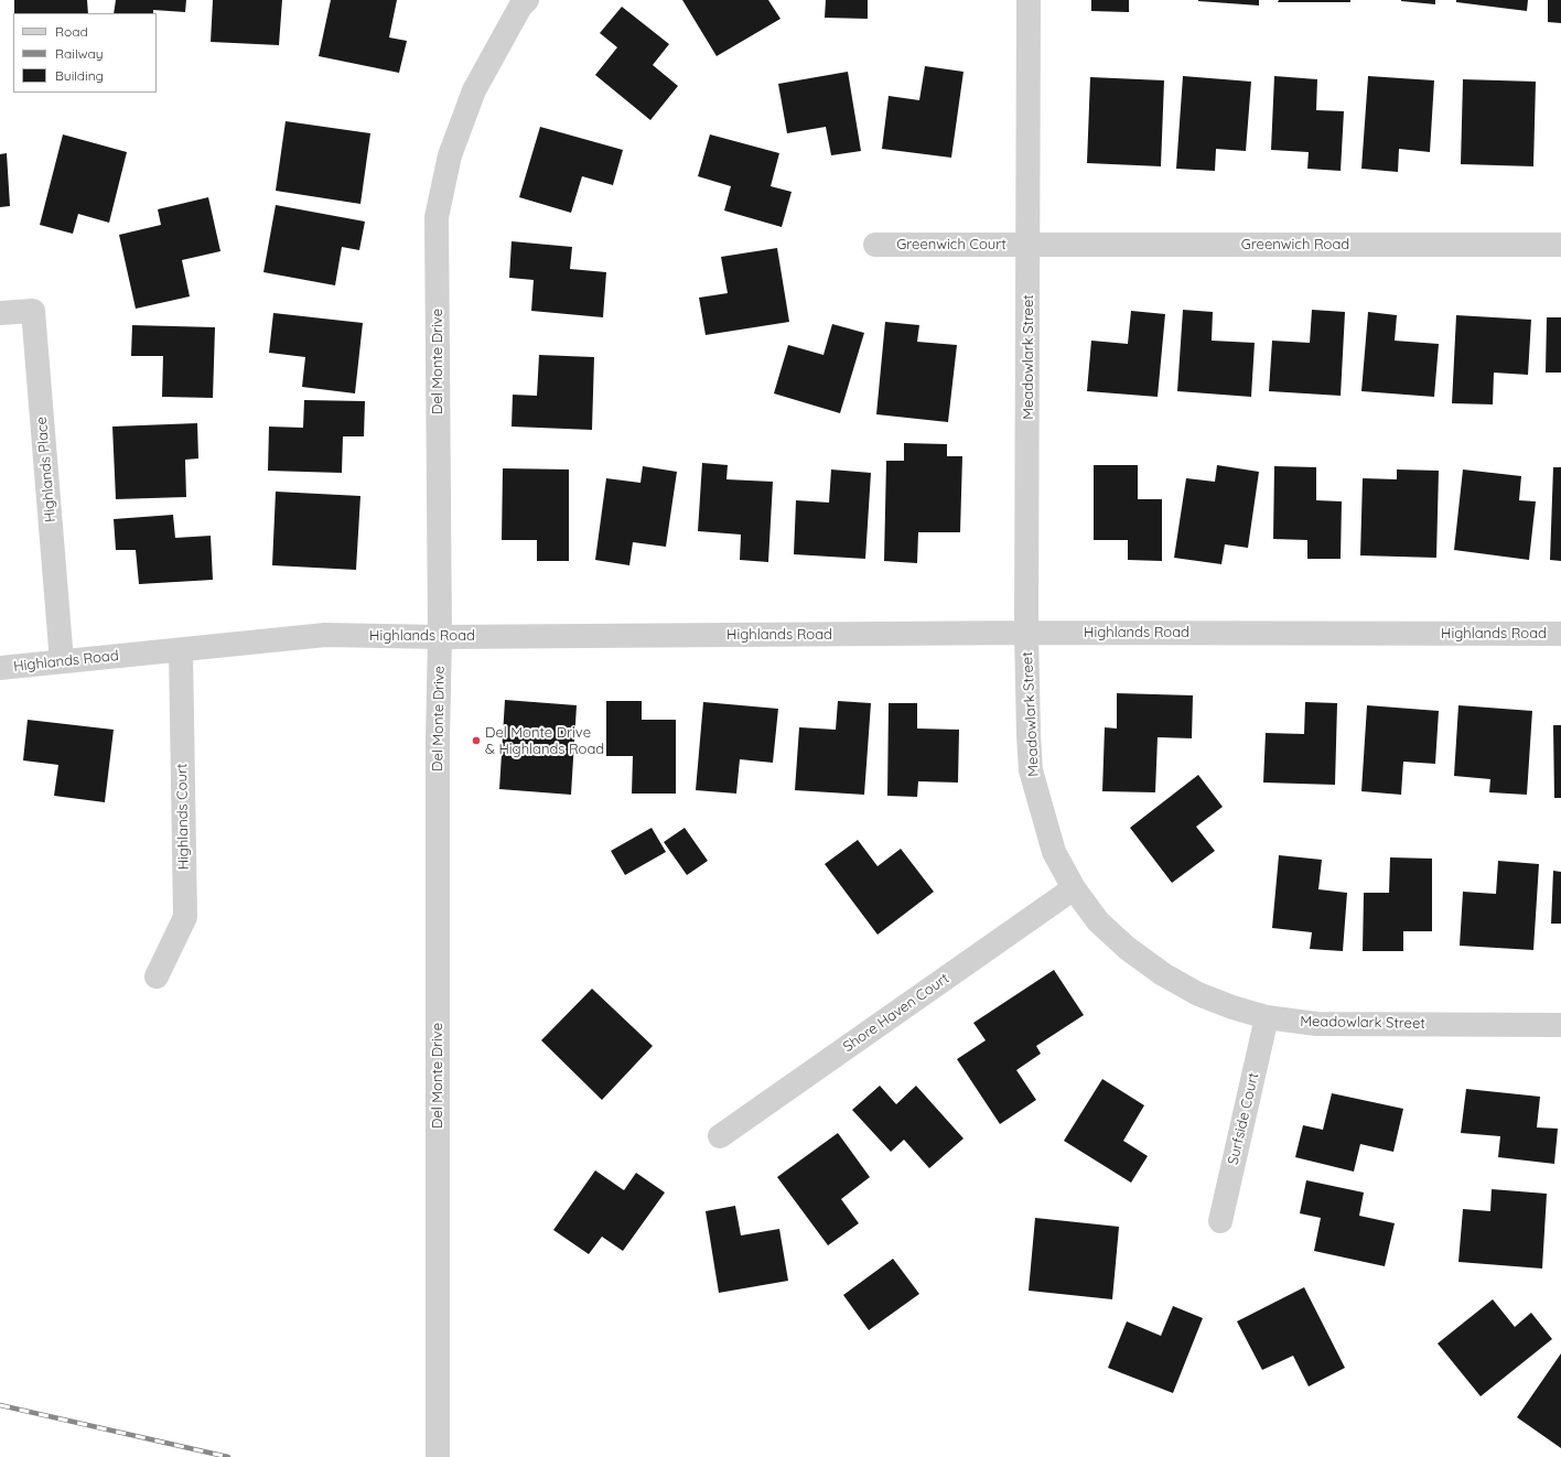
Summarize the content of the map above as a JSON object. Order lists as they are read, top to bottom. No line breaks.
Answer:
{"streets":{"street":["Greenwich Court","Greenwich Road","Meadowlark Street","Del Monte Drive","Highlands Place","Highlands Road","Highlands Court","Shore Haven Court","Surfside Court"]},"crossings":[["Greenwich Court","Greenwich Road"],["Greenwich Court","Meadowlark Street"],["Greenwich Road","Meadowlark Street"],["Meadowlark Street","Highlands Road"],["Meadowlark Street","Shore Haven Court"],["Meadowlark Street","Surfside Court"],["Del Monte Drive","Highlands Road"],["Highlands Place","Highlands Road"],["Highlands Road","Highlands Court"]],"places":["Del Monte Drive & Highlands Road"],"legend":["Road","Railway","Building"]}
